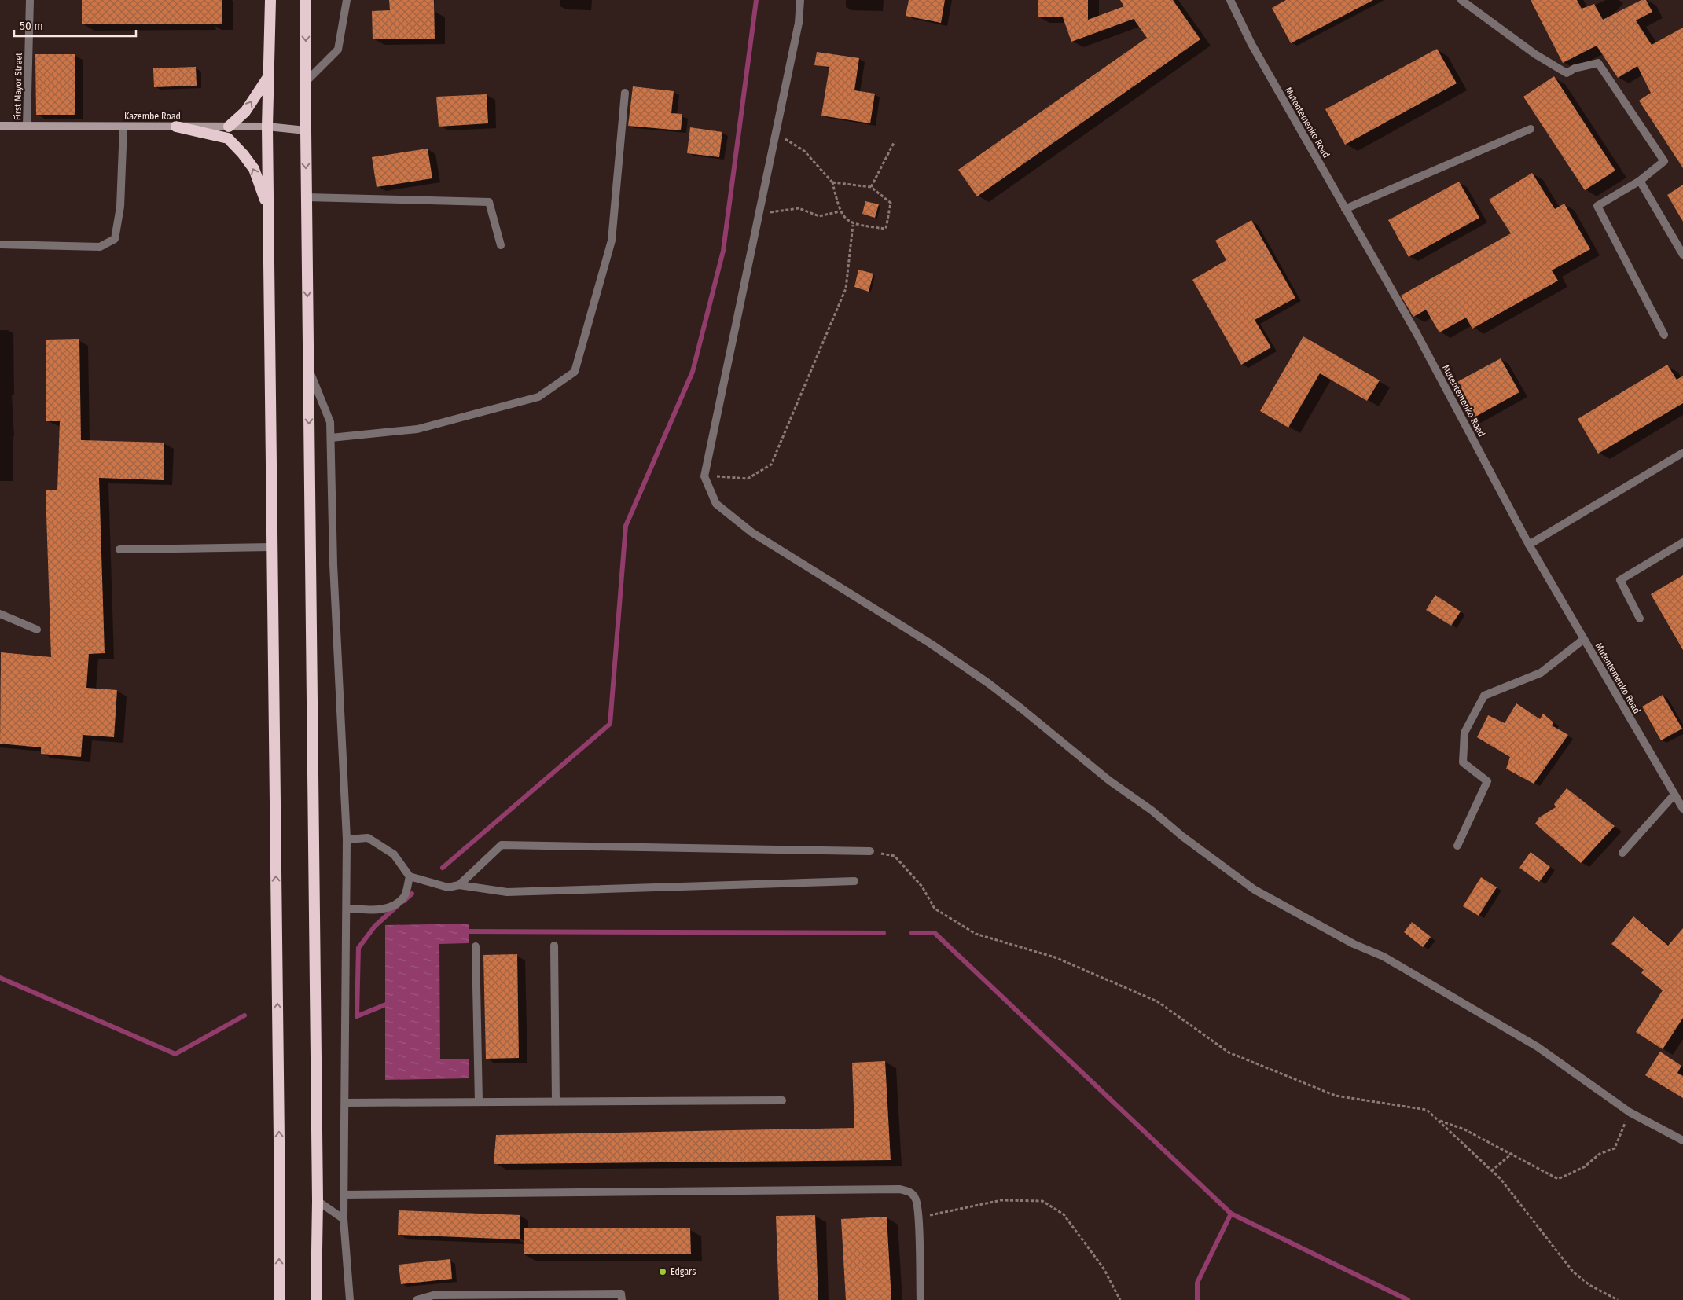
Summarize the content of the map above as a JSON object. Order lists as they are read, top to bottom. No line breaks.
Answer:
{"streets":{"main road":["Kazembe Road"],"street":["First Mayor Street","Mutentemenko Road"]},"crossings":[["First Mayor Street","Kazembe Road"]],"places":["Edgars"],"scale_bar":"50 m"}
